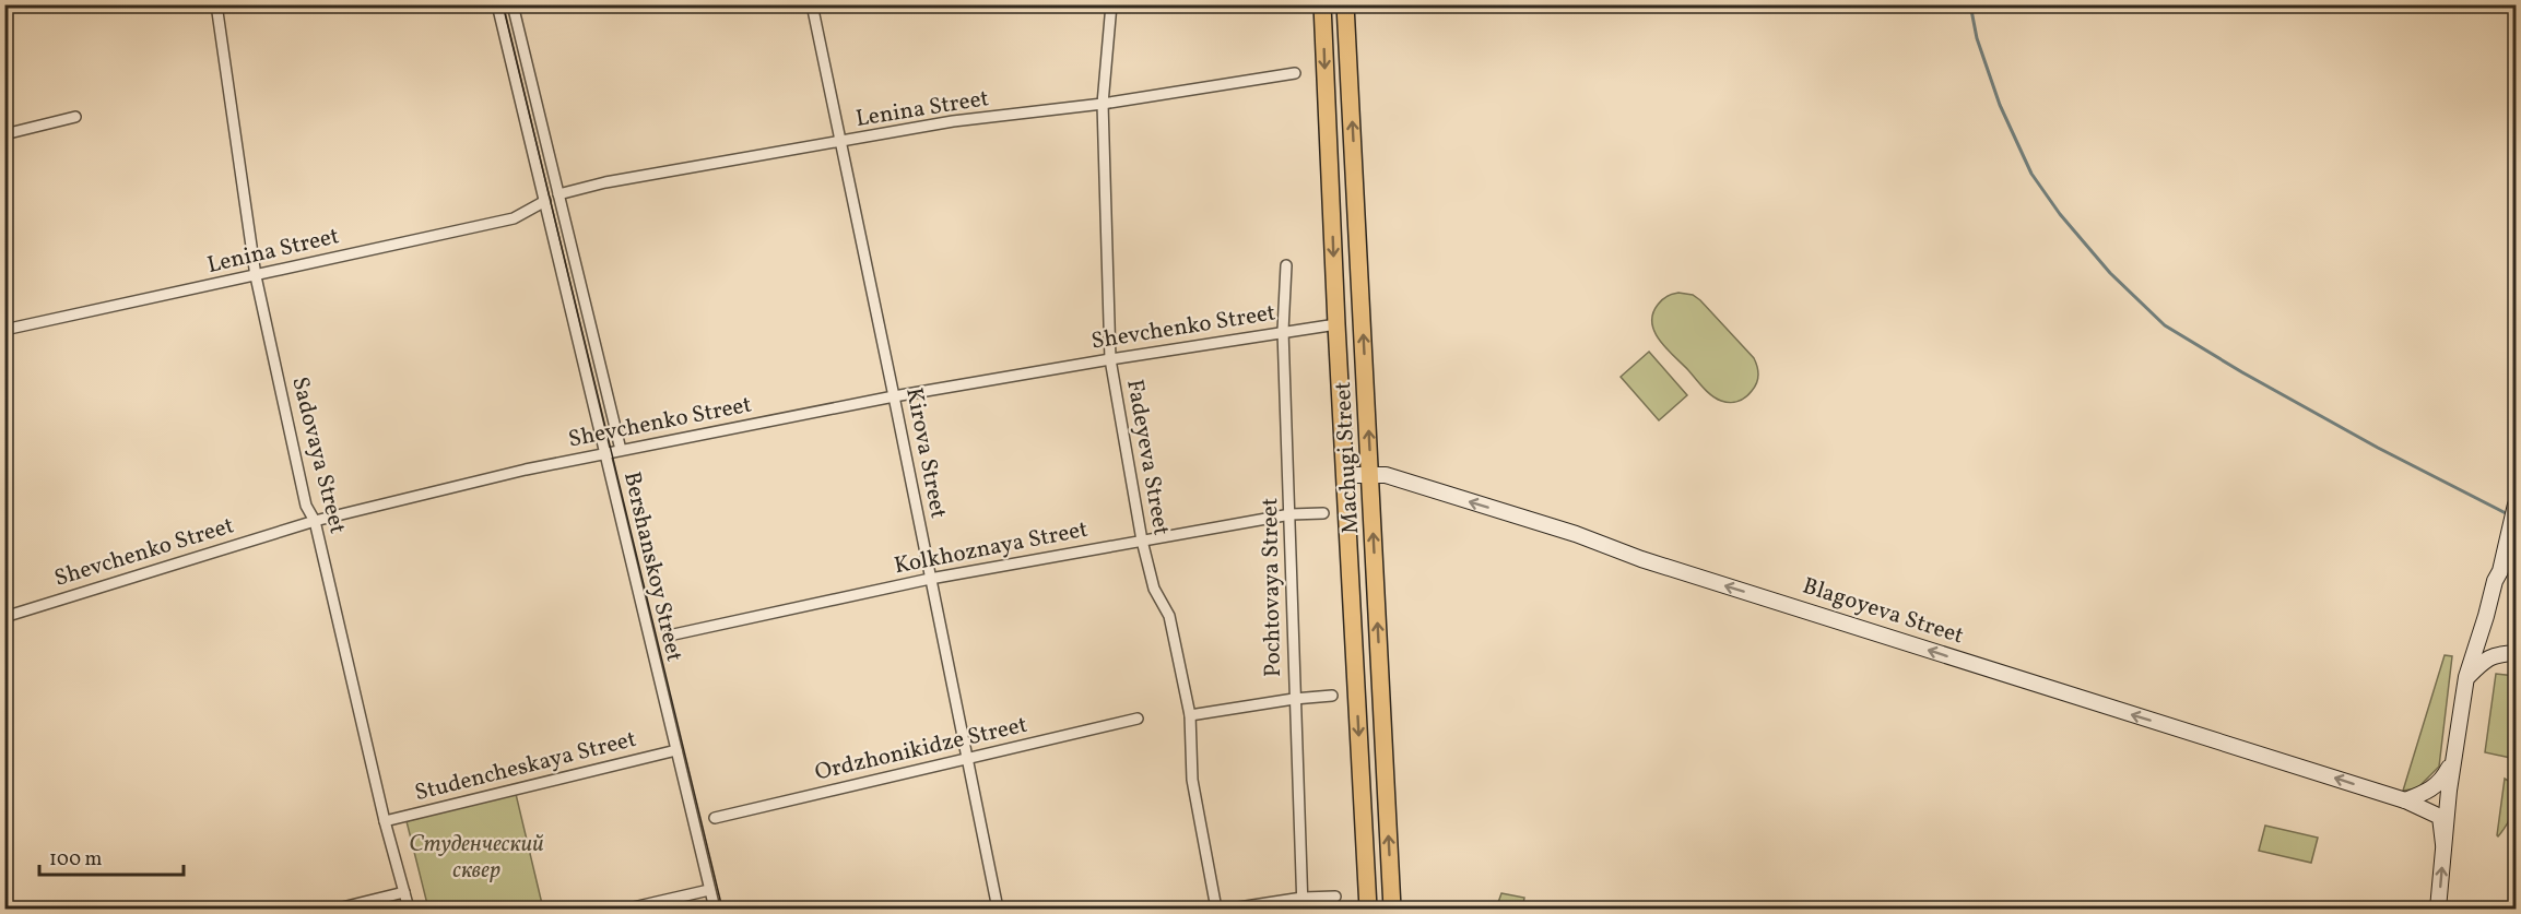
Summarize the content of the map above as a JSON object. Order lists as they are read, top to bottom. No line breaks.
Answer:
{"streets":{"main road":["Machugi Street"],"street":["Lenina Street","Shevchenko Street","Kirova Street","Sadovaya Street","Fadeyeva Street","Kolkhoznaya Street","Bershanskoy Street","Pochtovaya Street","Blagoyeva Street","Ordzhonikidze Street","Studencheskaya Street"]},"crossings":[["Lenina Street","Kirova Street"],["Lenina Street","Sadovaya Street"],["Lenina Street","Fadeyeva Street"],["Lenina Street","Bershanskoy Street"],["Shevchenko Street","Kirova Street"],["Shevchenko Street","Sadovaya Street"],["Shevchenko Street","Fadeyeva Street"],["Shevchenko Street","Machugi Street"],["Shevchenko Street","Bershanskoy Street"],["Shevchenko Street","Pochtovaya Street"],["Kirova Street","Kolkhoznaya Street"],["Kirova Street","Ordzhonikidze Street"],["Sadovaya Street","Studencheskaya Street"],["Fadeyeva Street","Kolkhoznaya Street"],["Machugi Street","Blagoyeva Street"],["Kolkhoznaya Street","Pochtovaya Street"],["Bershanskoy Street","Studencheskaya Street"]],"one_way":["Blagoyeva Street"],"parks":["Студенческий сквер"],"scale_bar":"100 m"}
